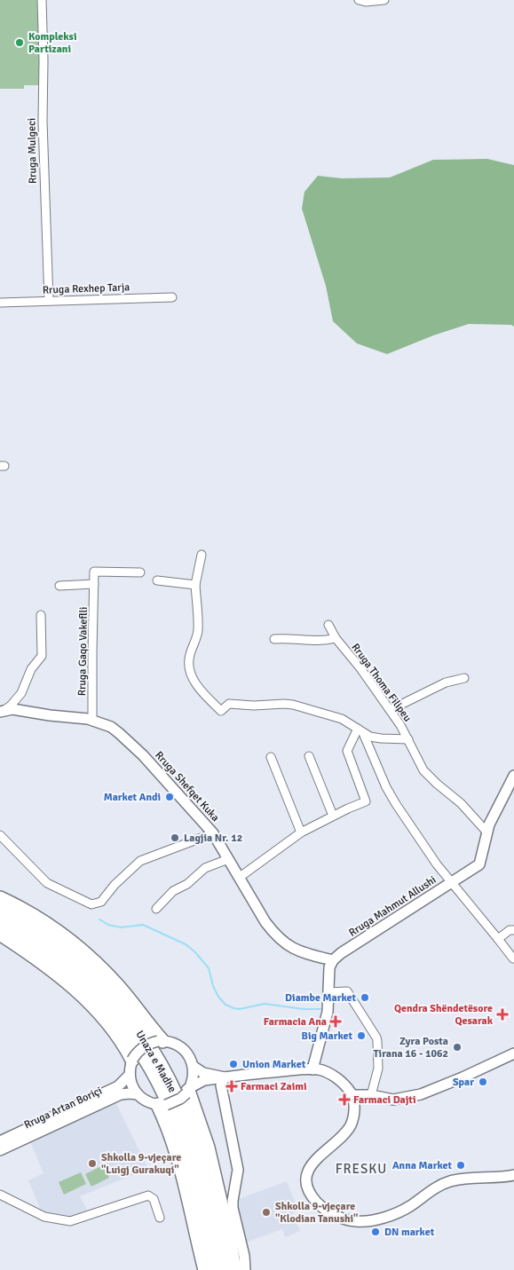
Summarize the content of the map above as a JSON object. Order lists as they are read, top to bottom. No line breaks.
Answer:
{"streets":{"highway":["Unaza e Madhe"],"street":["Rruga Mulgeci","Rruga Rexhep Tarja","Rruga Gaqo Vakeflli","Rruga Thoma Filipeu","Rruga Shefqet Kuka","Rruga Mahmut Allushi","Rruga Artan Boriçi"]},"crossings":[["Rruga Mulgeci","Rruga Rexhep Tarja"],["Rruga Gaqo Vakeflli","Rruga Shefqet Kuka"],["Rruga Thoma Filipeu","Rruga Mahmut Allushi"],["Rruga Shefqet Kuka","Rruga Mahmut Allushi"]],"districts":["FRESKU"],"places":{"other":["Kompleksi Partizani","Market Andi","Lagjia Nr. 12","Diambe Market","Big Market","Zyra Posta Tirana 16 - 1062","Union Market","Spar","Shkolla 9-vjeçare \"Luigj Gurakuqi\"","Anna Market","Shkolla 9-vjeçare \"Klodian Tanushi\"","DN market"],"health":["Qendra Shëndetësore Qesarak","Farmacia Ana","Farmaci Zaimi","Farmaci Dajti"]}}
